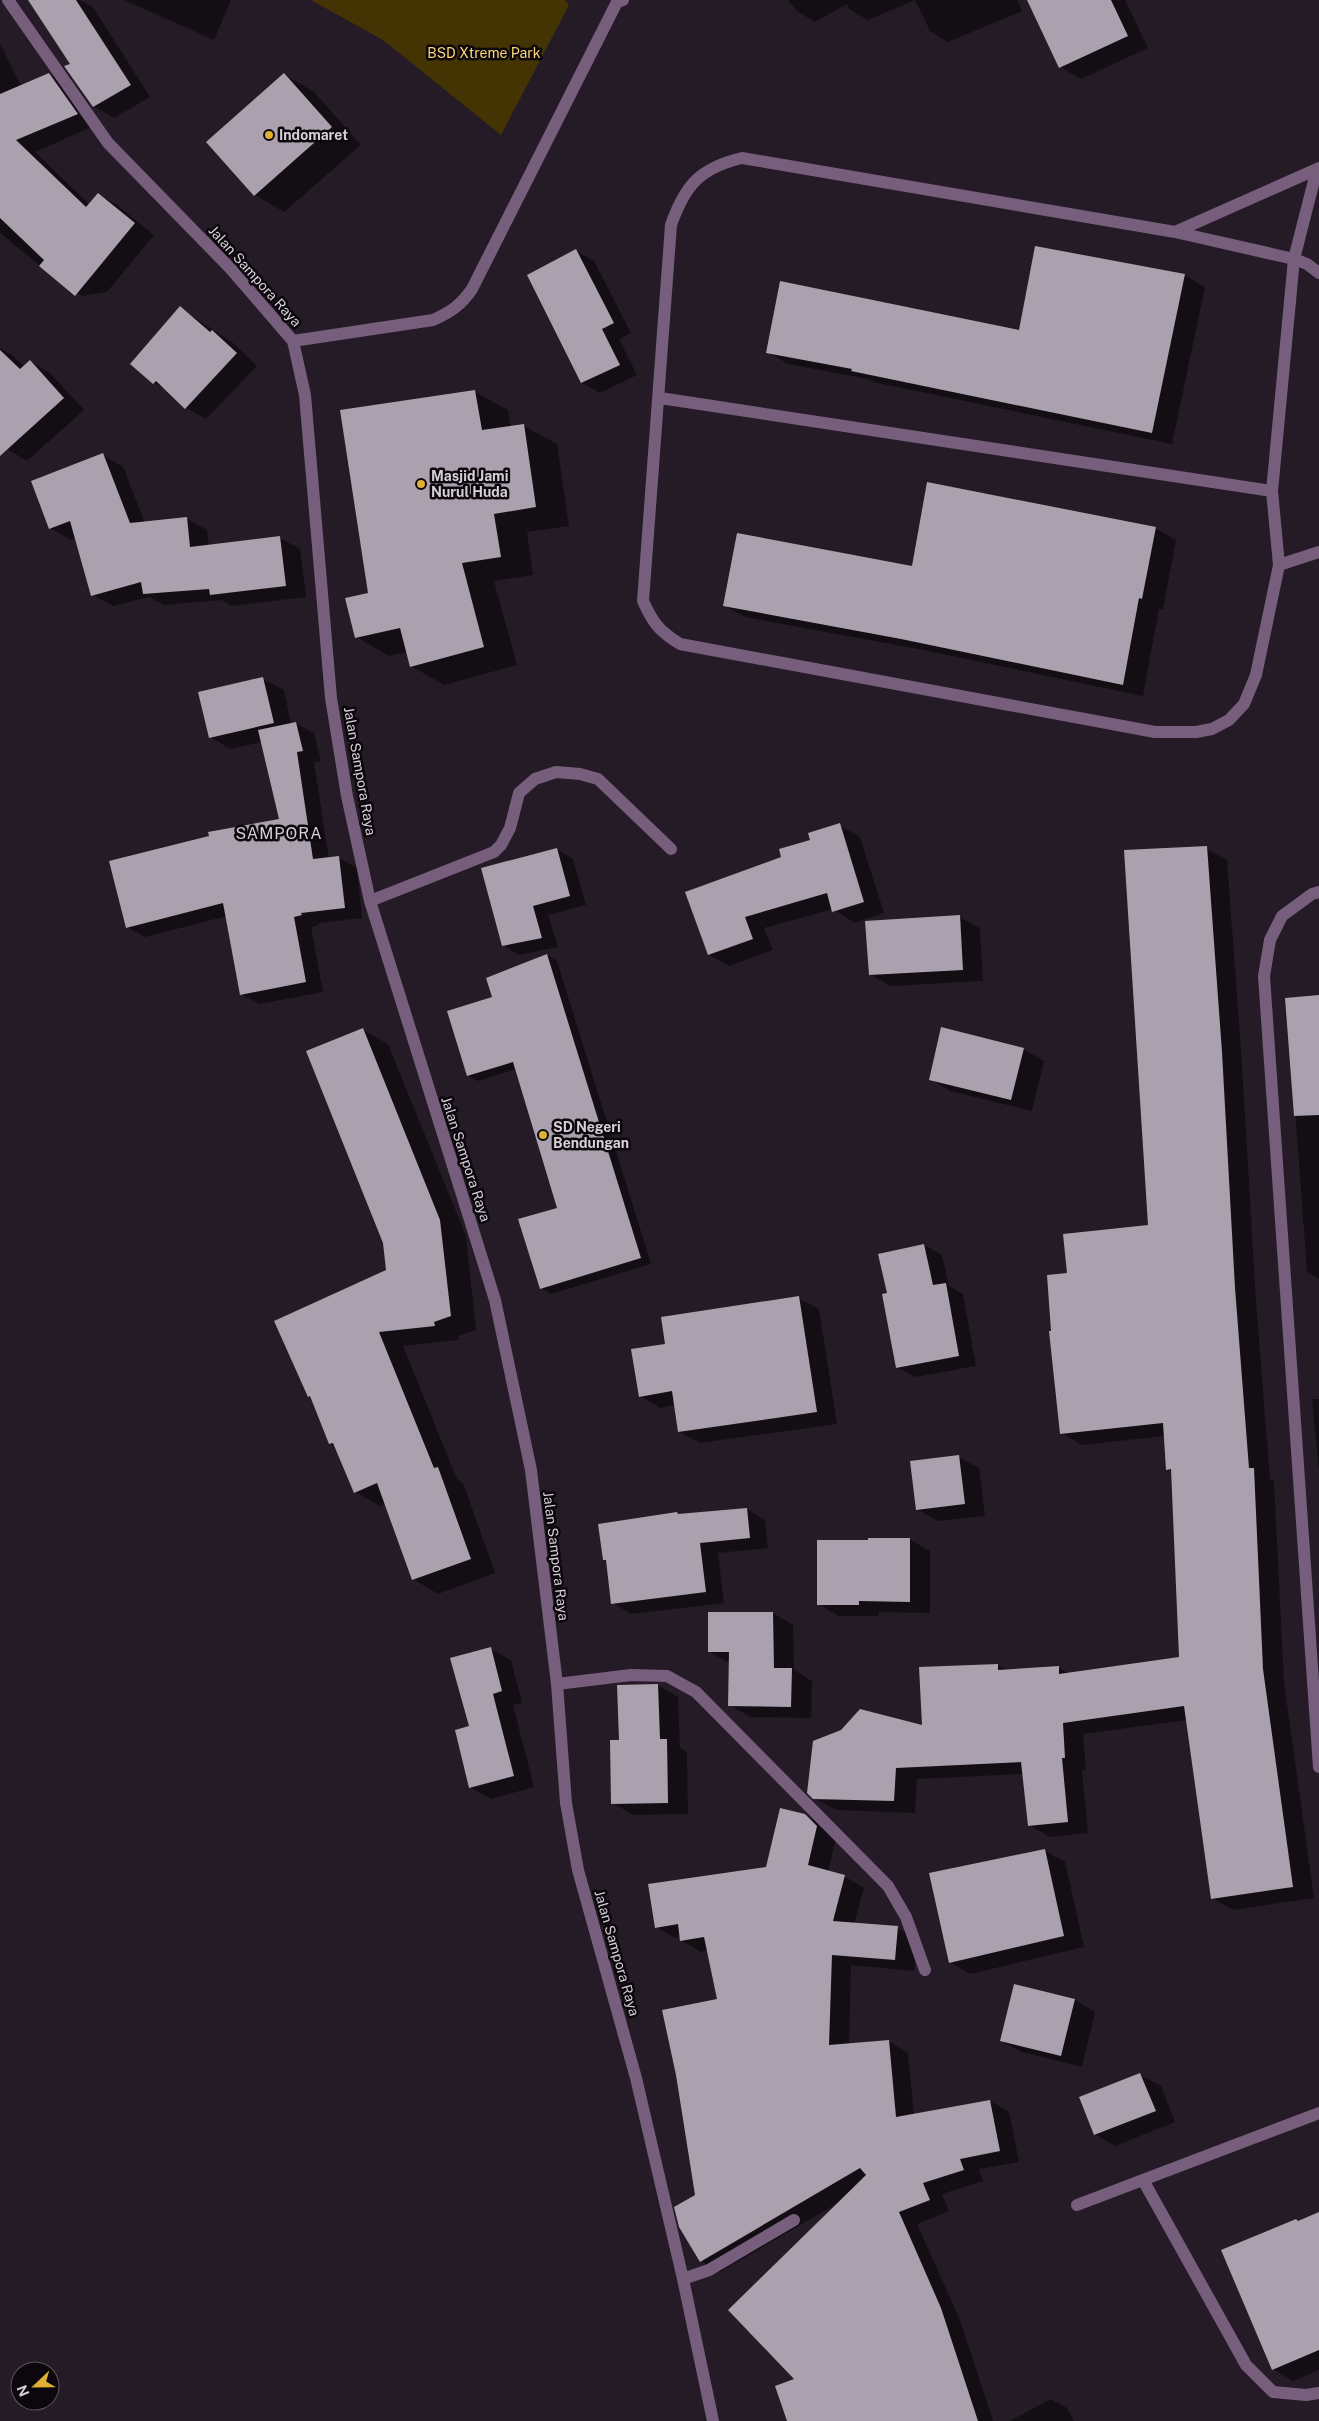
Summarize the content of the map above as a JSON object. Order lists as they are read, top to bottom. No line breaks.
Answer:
{"streets":{"street":["Jalan Sampora Raya"]},"districts":["SAMPORA"],"parks":["BSD Xtreme Park"],"places":["Indomaret","Masjid Jami Nurul Huda","SD Negeri Bendungan"],"north":"left"}
